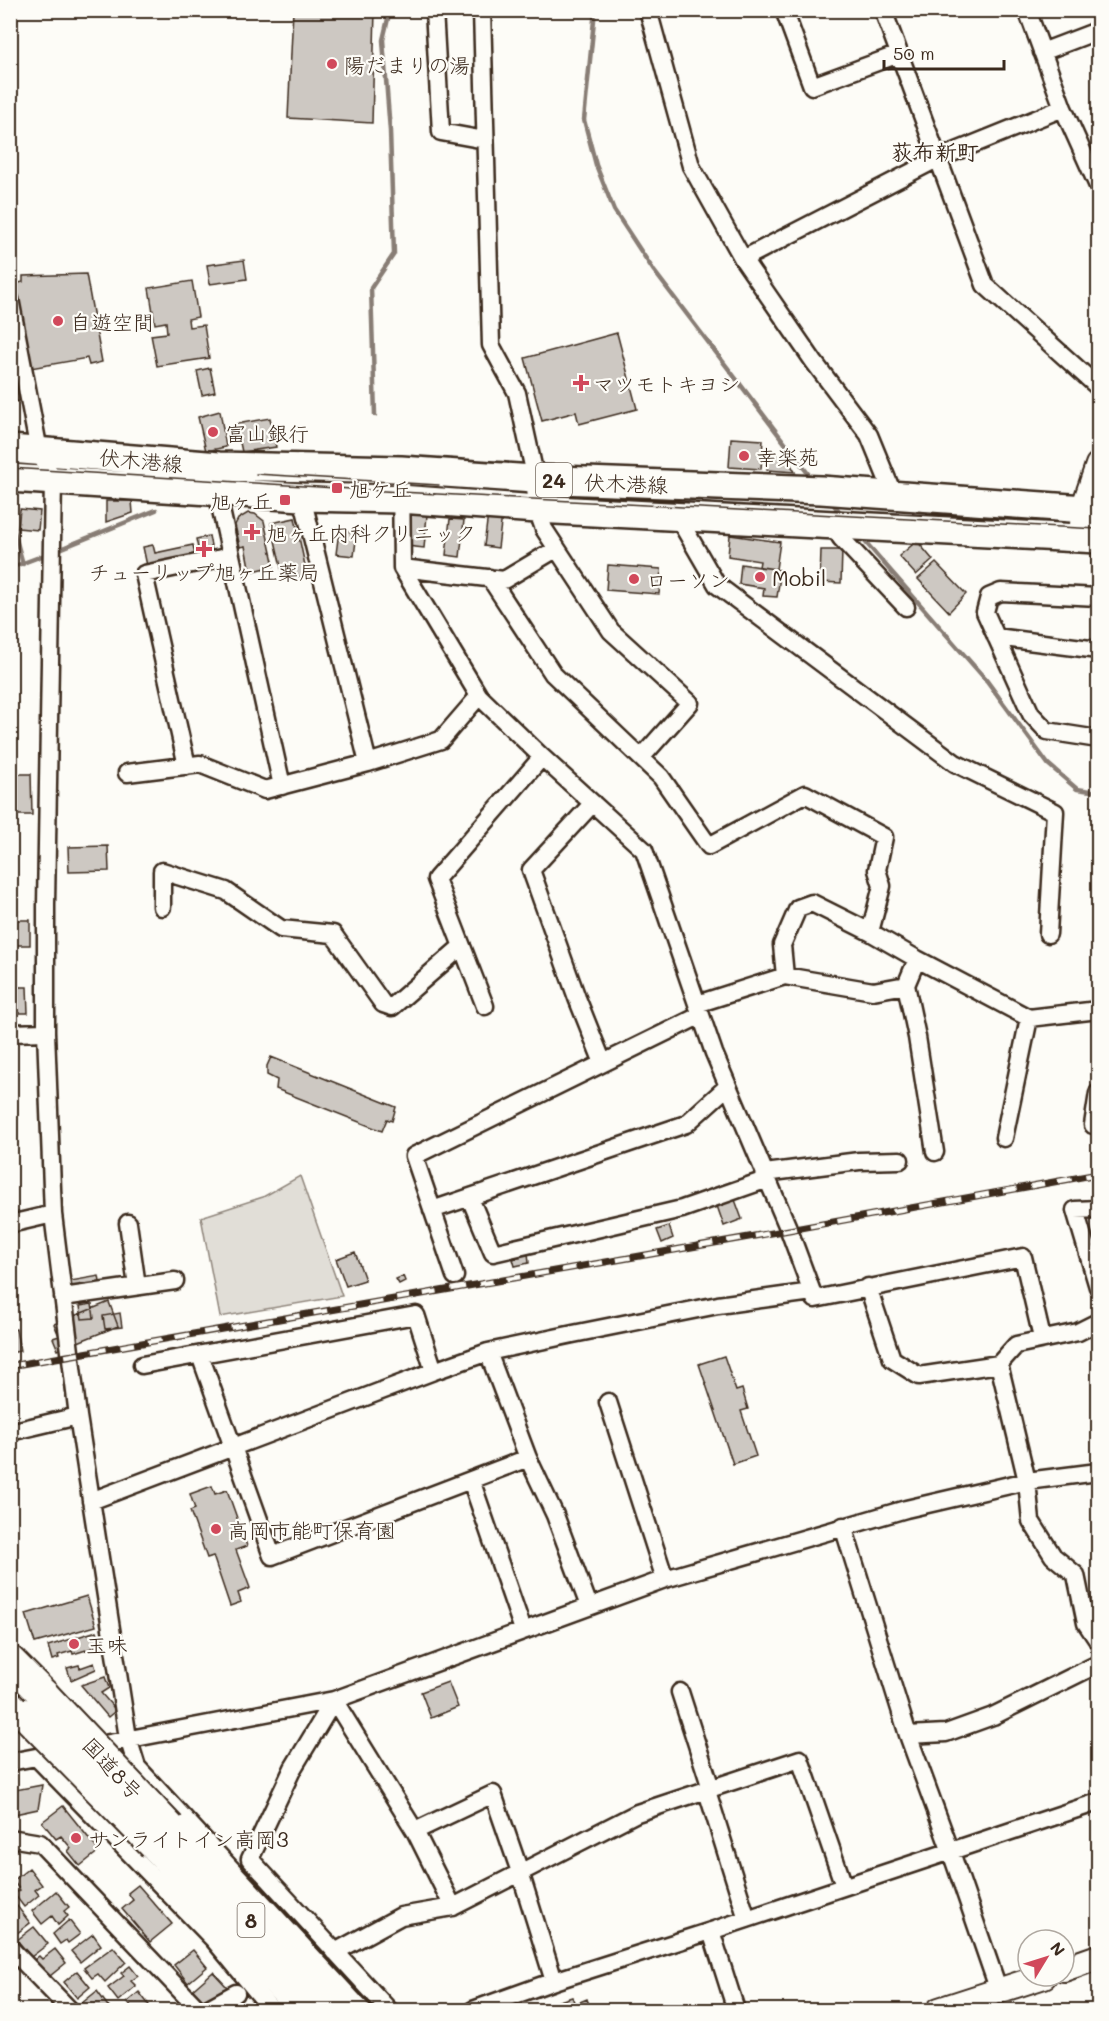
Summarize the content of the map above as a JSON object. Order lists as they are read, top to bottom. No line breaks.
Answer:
{"streets":{"highway":["国道8号","8"],"main road":["伏木港線","24"]},"districts":["荻布新町"],"places":{"other":["陽だまりの湯","自遊空間","富山銀行","幸楽苑","Mobil","ローソン","高岡市能町保育園","玉味","サンライトイン高岡3"],"health":["マツモトキヨシ","旭ヶ丘内科クリニック","チューリップ旭ヶ丘薬局"],"transit":["旭ケ丘","旭ヶ丘"]},"scale_bar":"50 m","north":"top right"}
